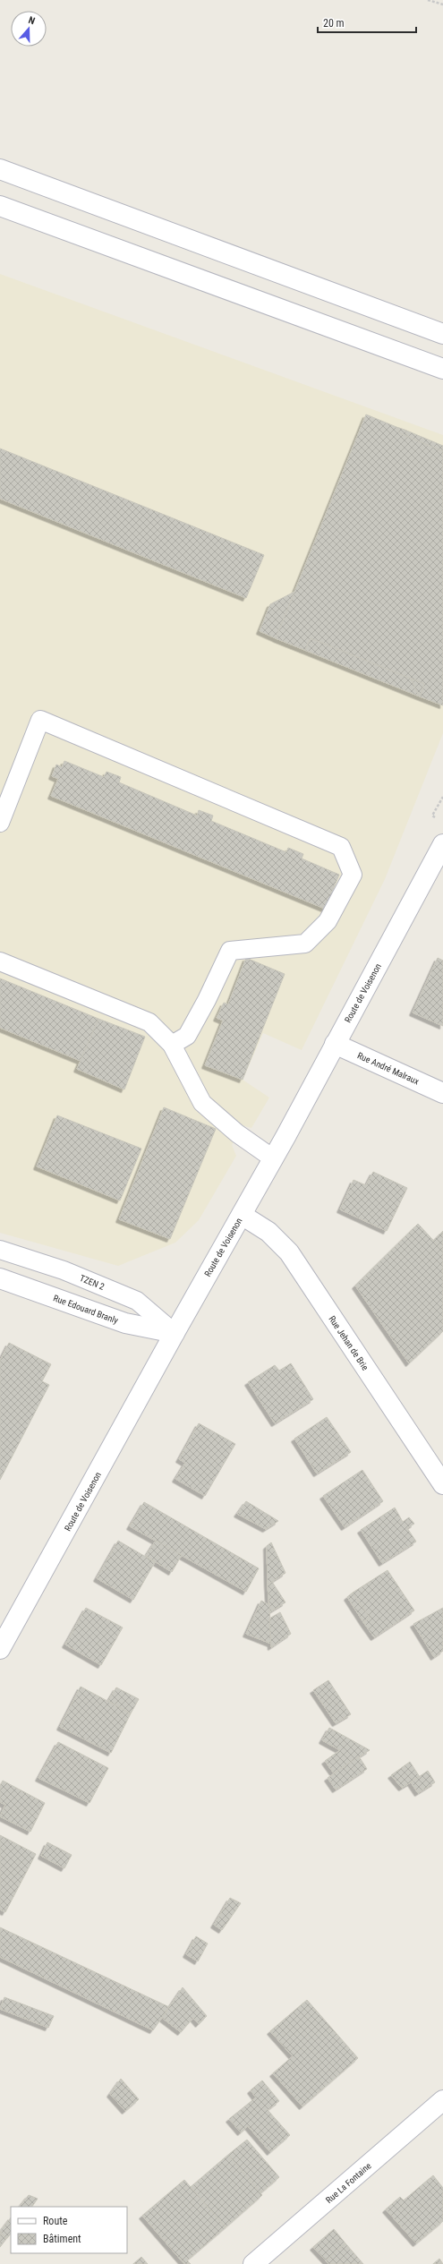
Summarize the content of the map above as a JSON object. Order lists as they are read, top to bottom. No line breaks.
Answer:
{"streets":{"street":["Route de Voisenon","Rue André Malraux","Rue Edouard Branly","Rue Jehan de Brie","Rue La Fontaine"],"lane":["TZEN 2"]},"crossings":[["Route de Voisenon","Rue André Malraux"],["Route de Voisenon","TZEN 2"],["Route de Voisenon","Rue Edouard Branly"],["Route de Voisenon","Rue Jehan de Brie"],["TZEN 2","Rue Edouard Branly"]],"legend":["Route","Bâtiment"],"scale_bar":"20 m","north":"top"}
